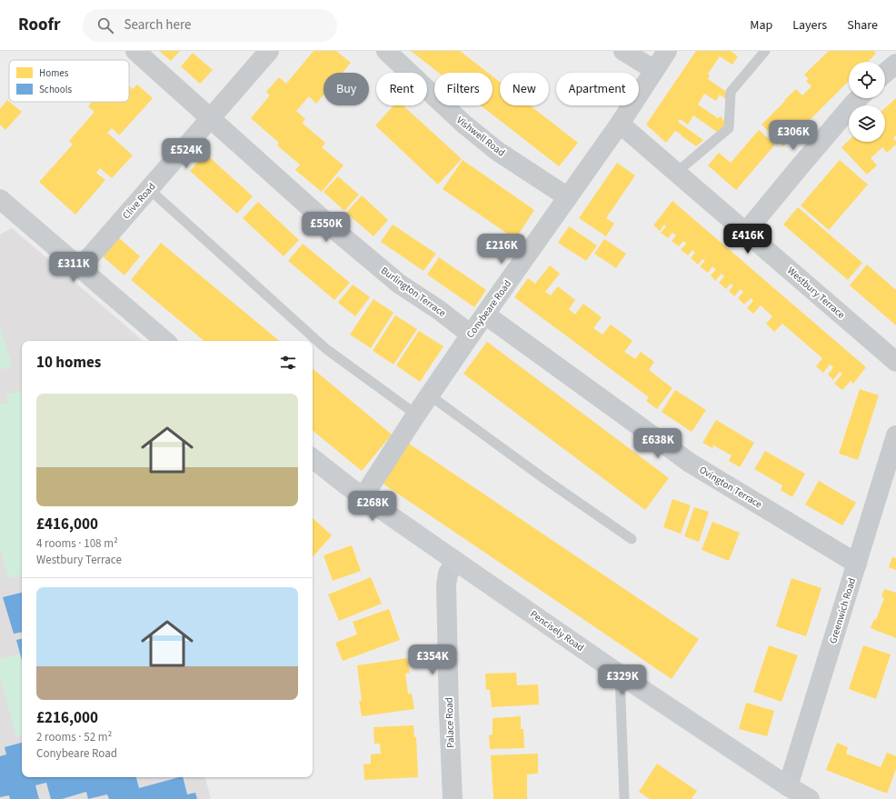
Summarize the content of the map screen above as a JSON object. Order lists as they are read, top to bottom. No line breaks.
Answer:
{"streets":{"main road":["Pencisely Road"],"street":["Vishwell Road","Clive Road","Burlington Terrace","Westbury Terrace","Conybeare Road","Ovington Terrace","Greenwich Road","Palace Road"]},"crossings":[["Vishwell Road","Conybeare Road"],["Clive Road","Burlington Terrace"],["Burlington Terrace","Conybeare Road"],["Westbury Terrace","Conybeare Road"],["Conybeare Road","Ovington Terrace"],["Conybeare Road","Pencisely Road"],["Ovington Terrace","Greenwich Road"],["Greenwich Road","Pencisely Road"],["Pencisely Road","Palace Road"]],"legend":["Homes","Schools"],"page":{"header":"Roofr","search":"Search here","nav":["Map","Layers","Share"],"chip":["Buy","Rent","Filters","New","Apartment"],"price":["£306K","£524K","£550K","£416K","£216K","£311K","£638K","£268K","£354K","£329K"],"heading":"10 homes","list":[{"name":"£416,000","note":"4 rooms · 108 m² · Westbury Terrace"},{"name":"£216,000","note":"2 rooms · 52 m² · Conybeare Road"}]}}
